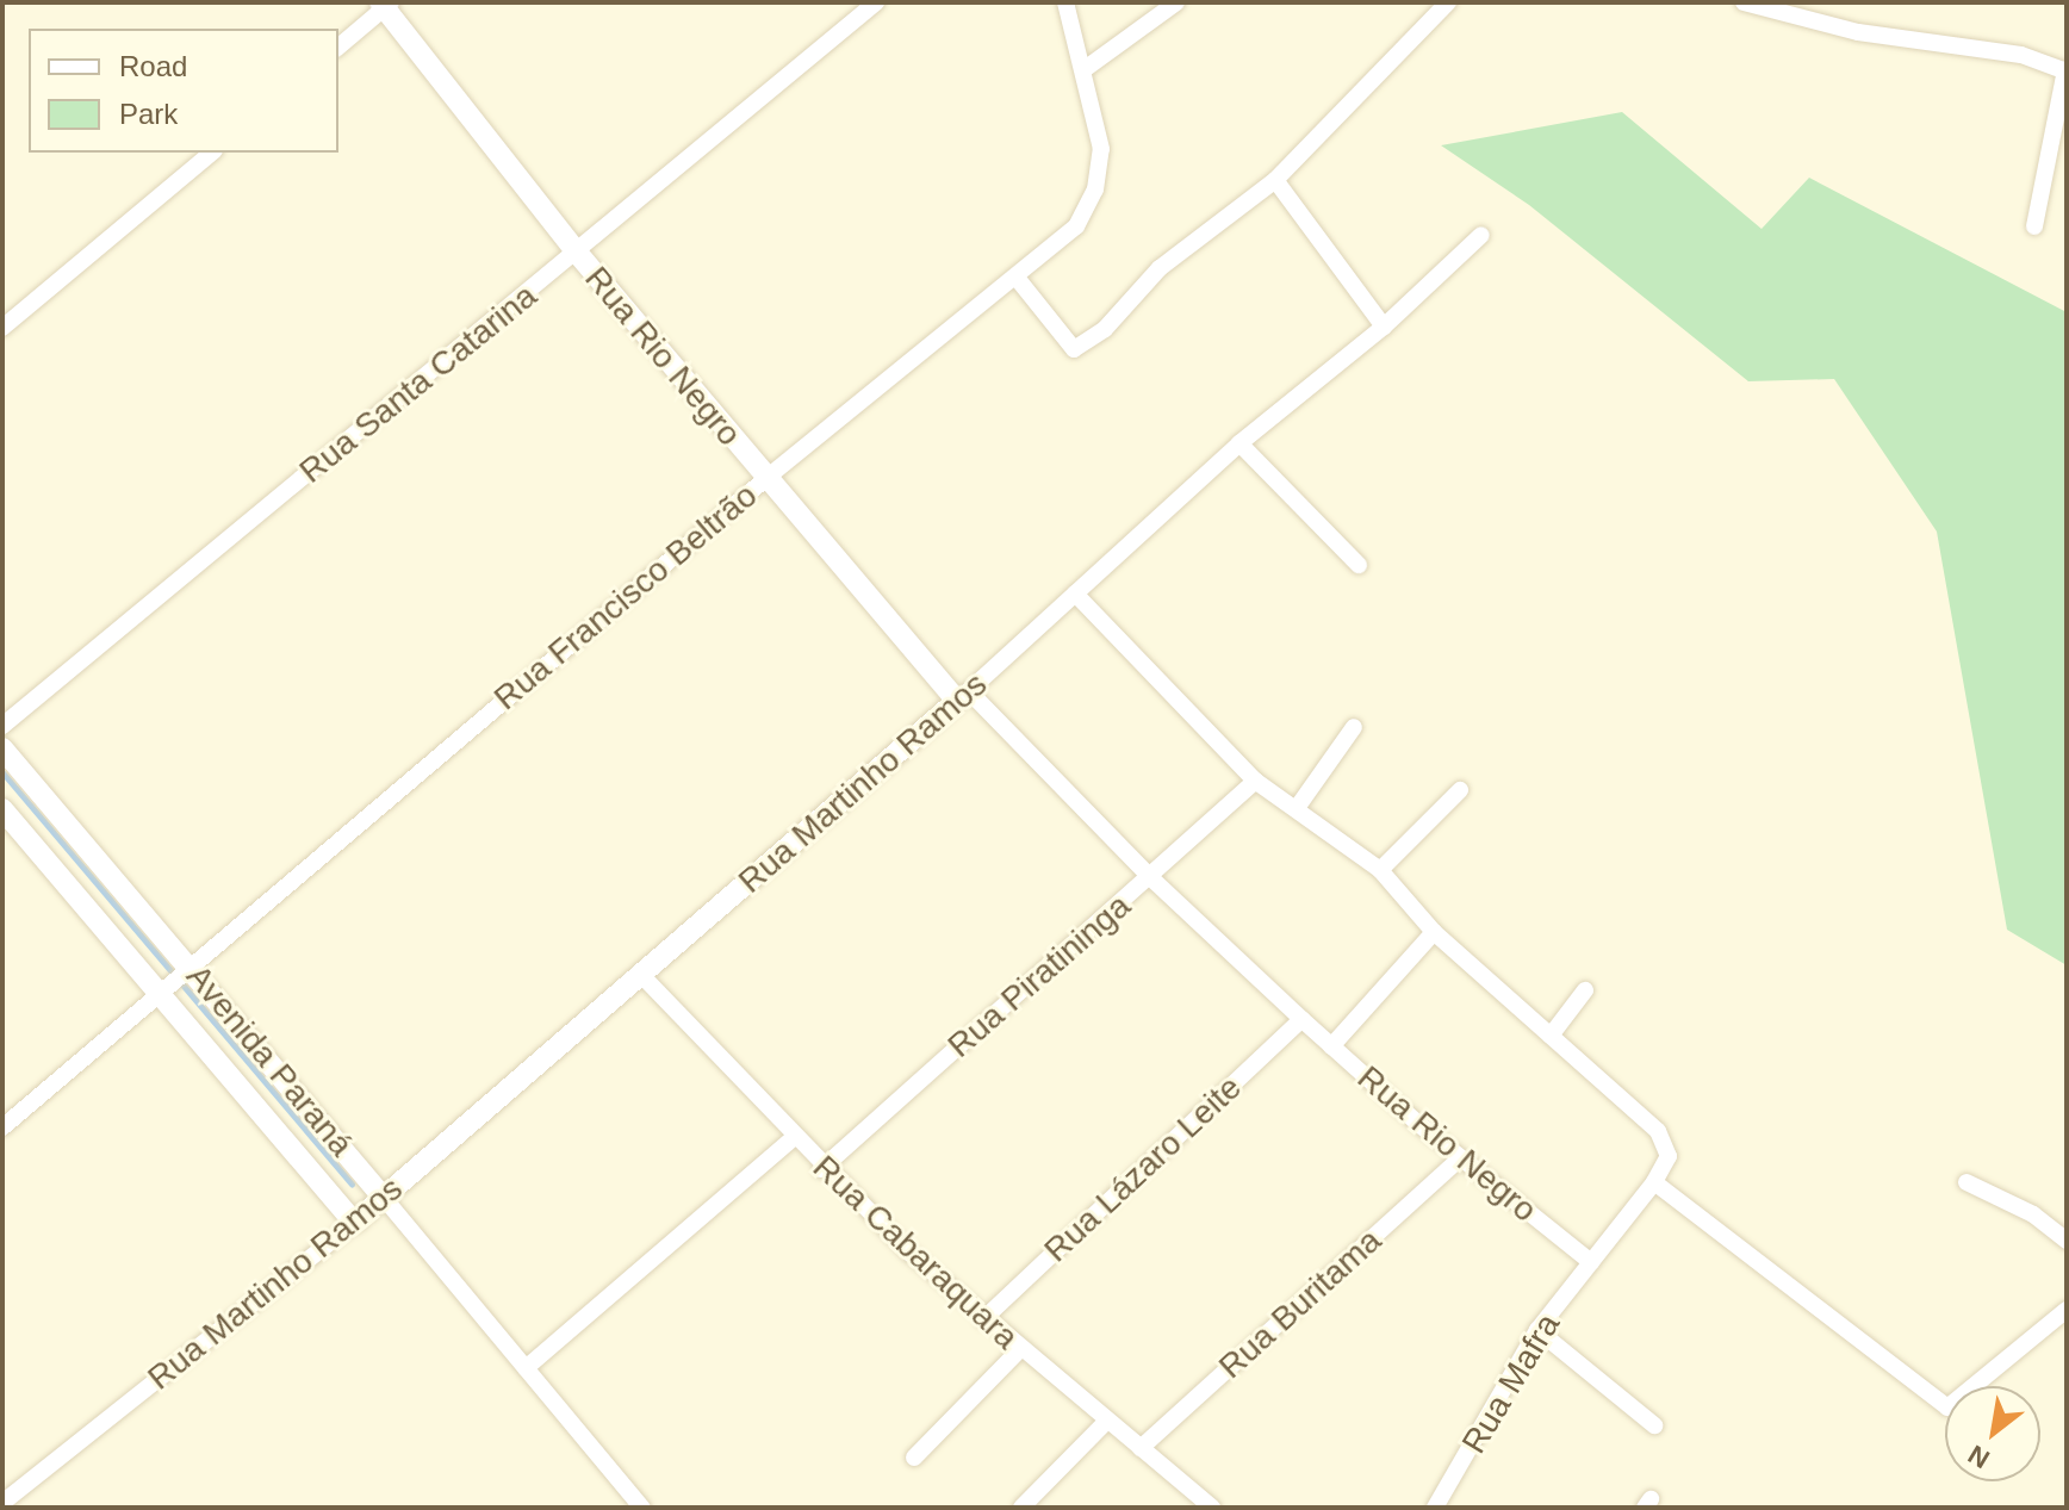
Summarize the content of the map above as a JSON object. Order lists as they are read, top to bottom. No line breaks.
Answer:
{"streets":{"street":["Rua Rio Negro","Rua Santa Catarina","Rua Francisco Beltrão","Rua Martinho Ramos","Rua Piratininga","Avenida Paraná","Rua Lázaro Leite","Rua Cabaraquara","Rua Buritama","Rua Mafra"]},"crossings":[["Rua Rio Negro","Rua Santa Catarina"],["Rua Rio Negro","Rua Francisco Beltrão"],["Rua Rio Negro","Rua Martinho Ramos"],["Rua Rio Negro","Rua Piratininga"],["Rua Rio Negro","Rua Lázaro Leite"],["Rua Rio Negro","Rua Buritama"],["Rua Rio Negro","Rua Mafra"],["Rua Francisco Beltrão","Avenida Paraná"],["Rua Martinho Ramos","Avenida Paraná"],["Rua Martinho Ramos","Rua Cabaraquara"],["Rua Piratininga","Rua Cabaraquara"],["Rua Lázaro Leite","Rua Cabaraquara"],["Rua Cabaraquara","Rua Buritama"]],"legend":["Road","Park"],"north":"bottom left"}
